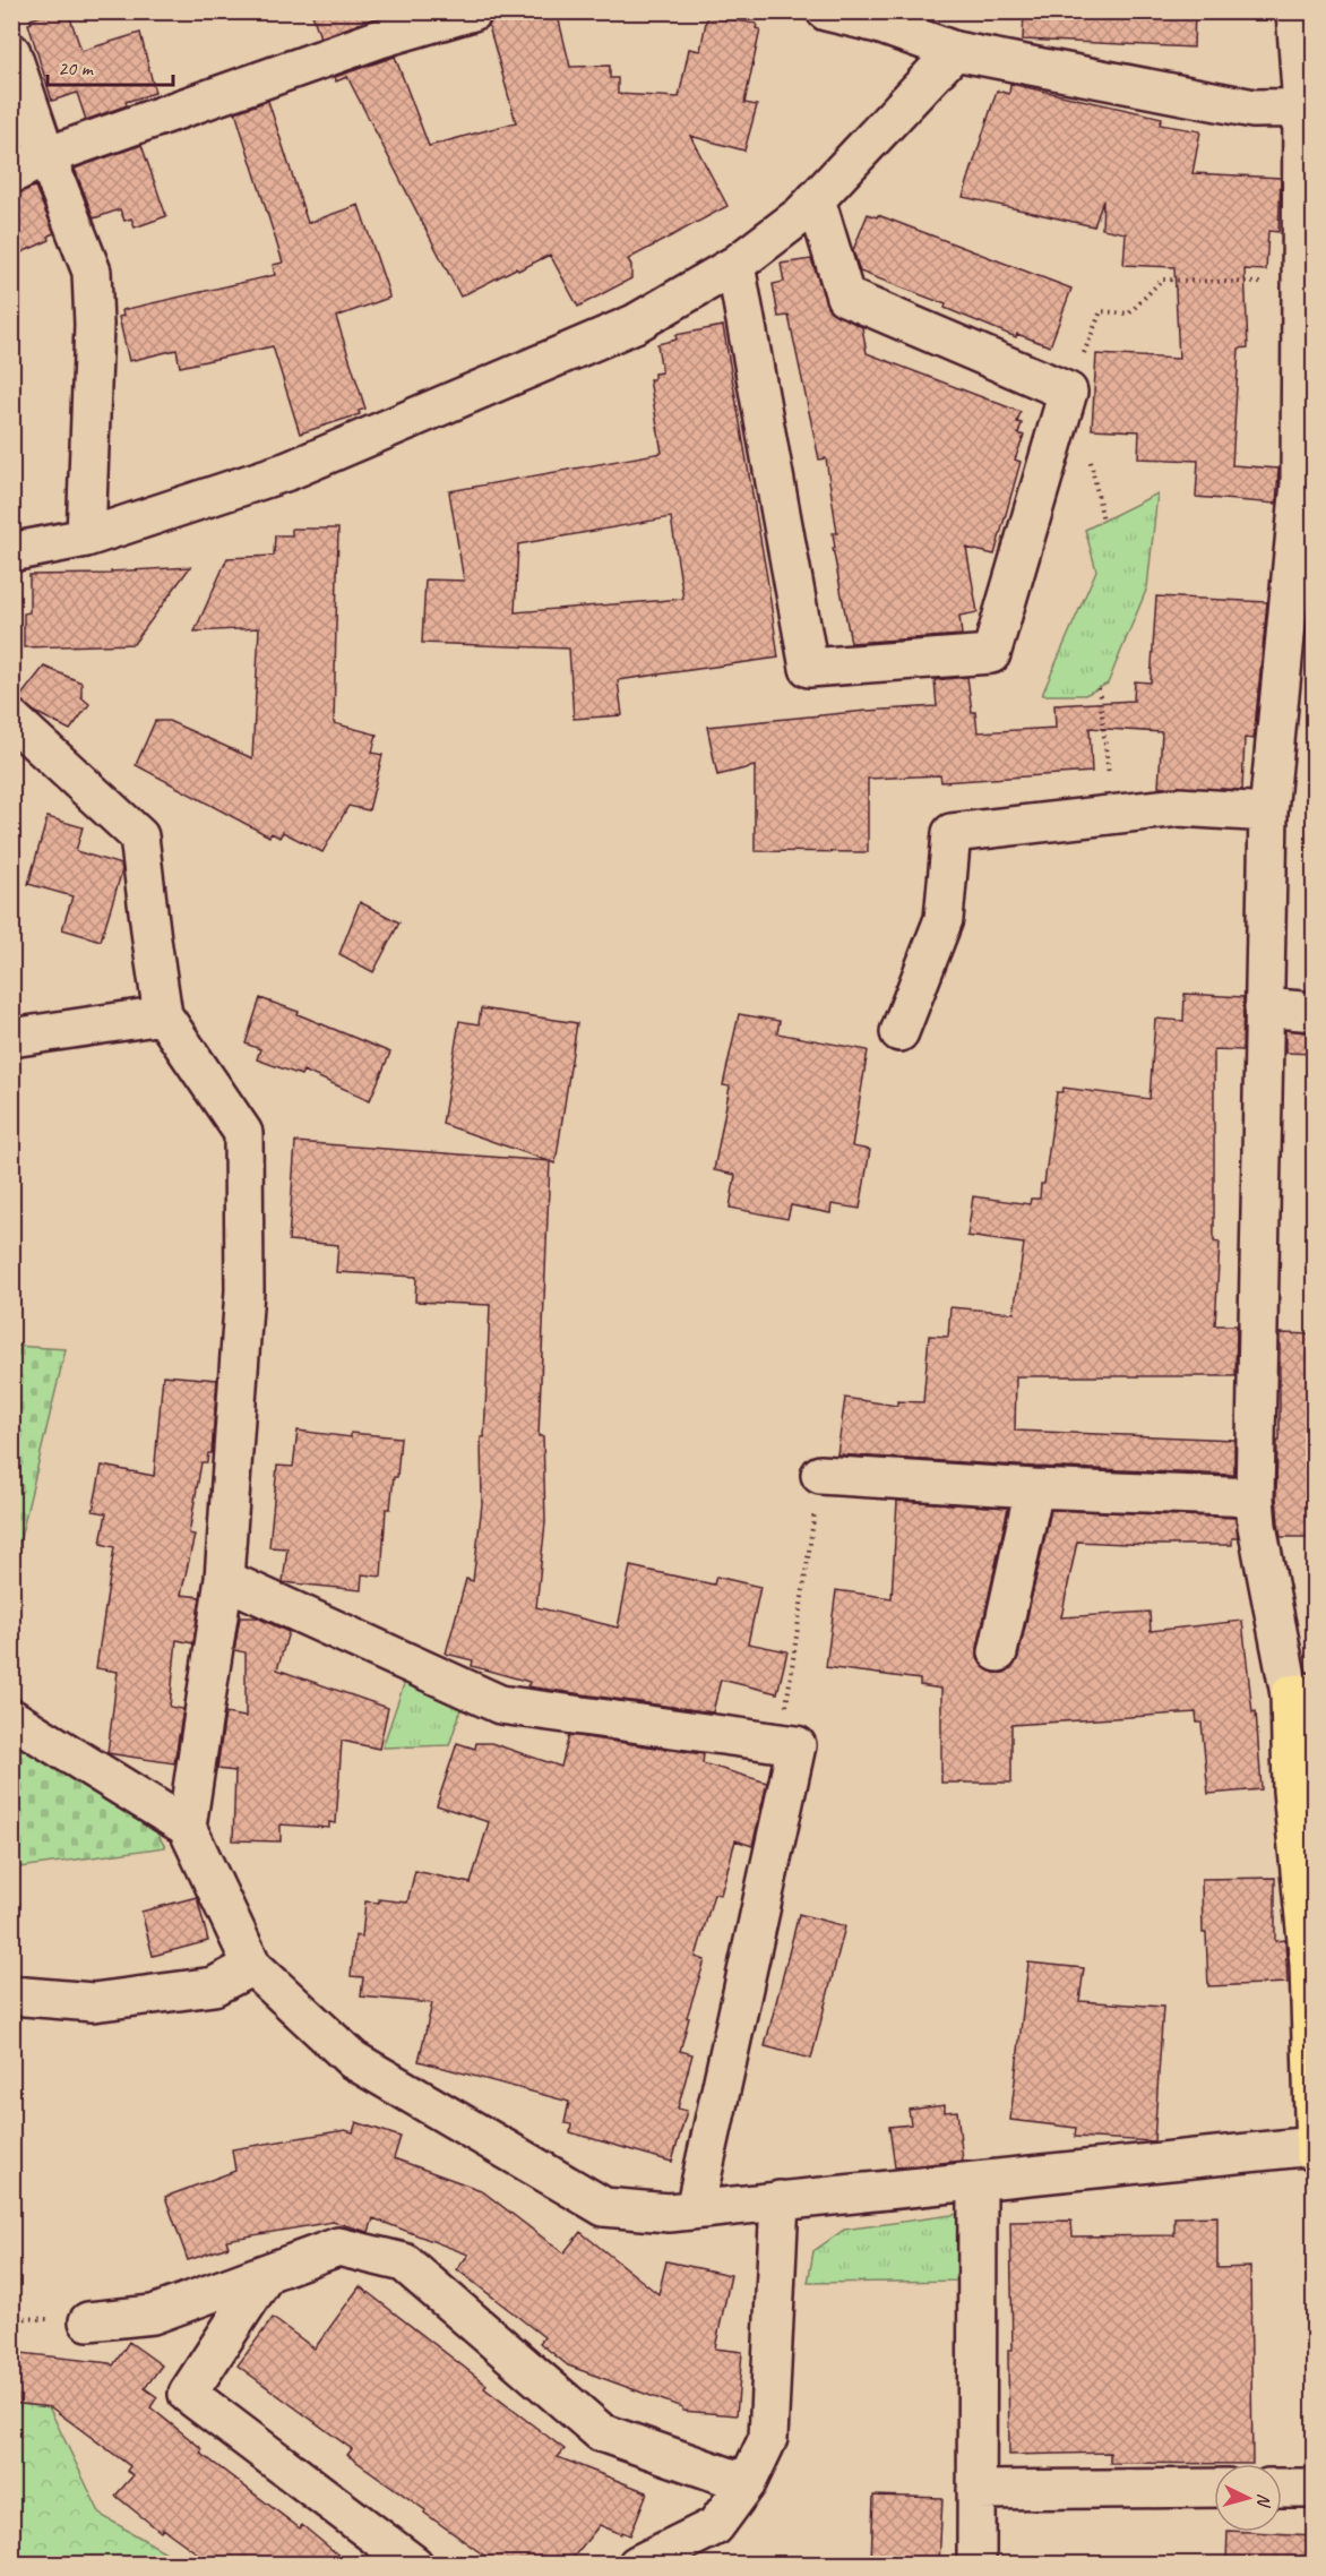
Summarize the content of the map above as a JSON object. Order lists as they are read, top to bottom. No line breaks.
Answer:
{"scale_bar":"20 m","north":"right"}
